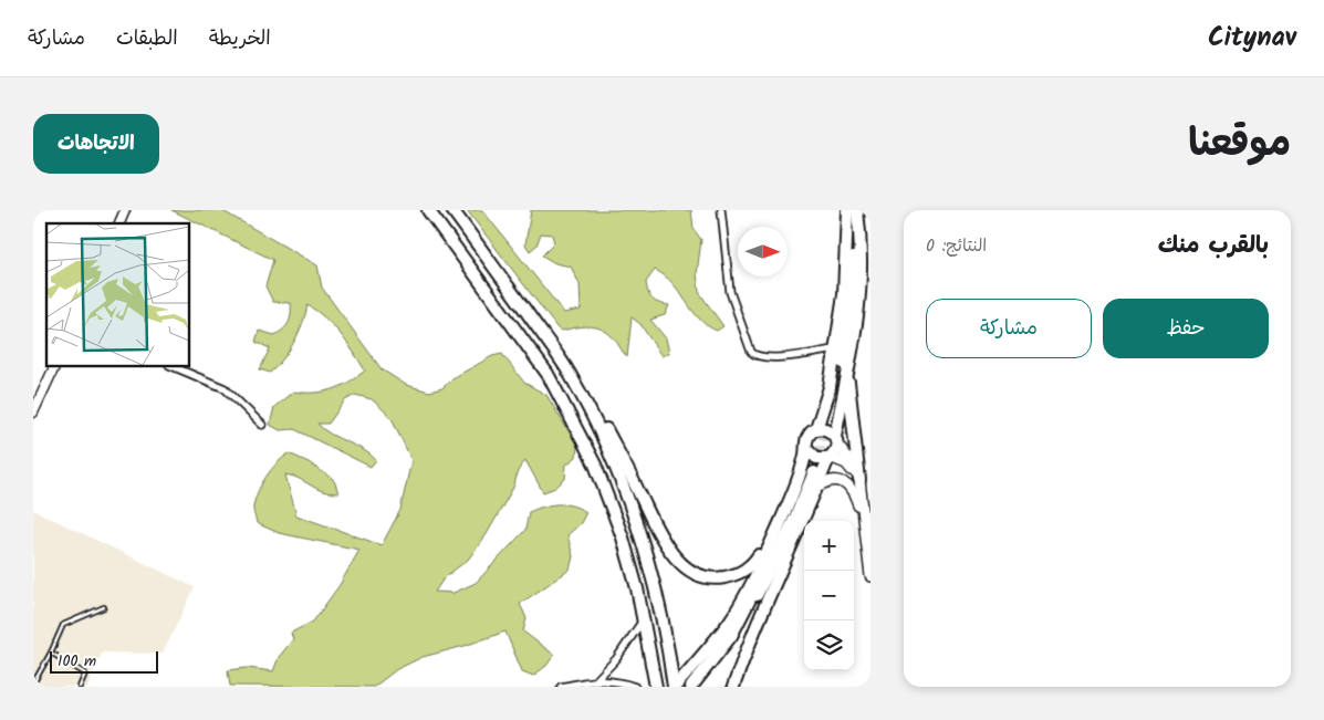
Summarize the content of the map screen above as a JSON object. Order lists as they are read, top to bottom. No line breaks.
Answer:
{"scale_bar":"100 m","north":"right","page":{"header":"Citynav","nav":["الخريطة","الطبقات","مشاركة"],"title":"موقعنا","buttons":["الاتجاهات",["حفظ","مشاركة"]],"heading":["بالقرب منك","النتائج: 0"],"map_buttons":["+","−"],"scale":"100 m"}}
